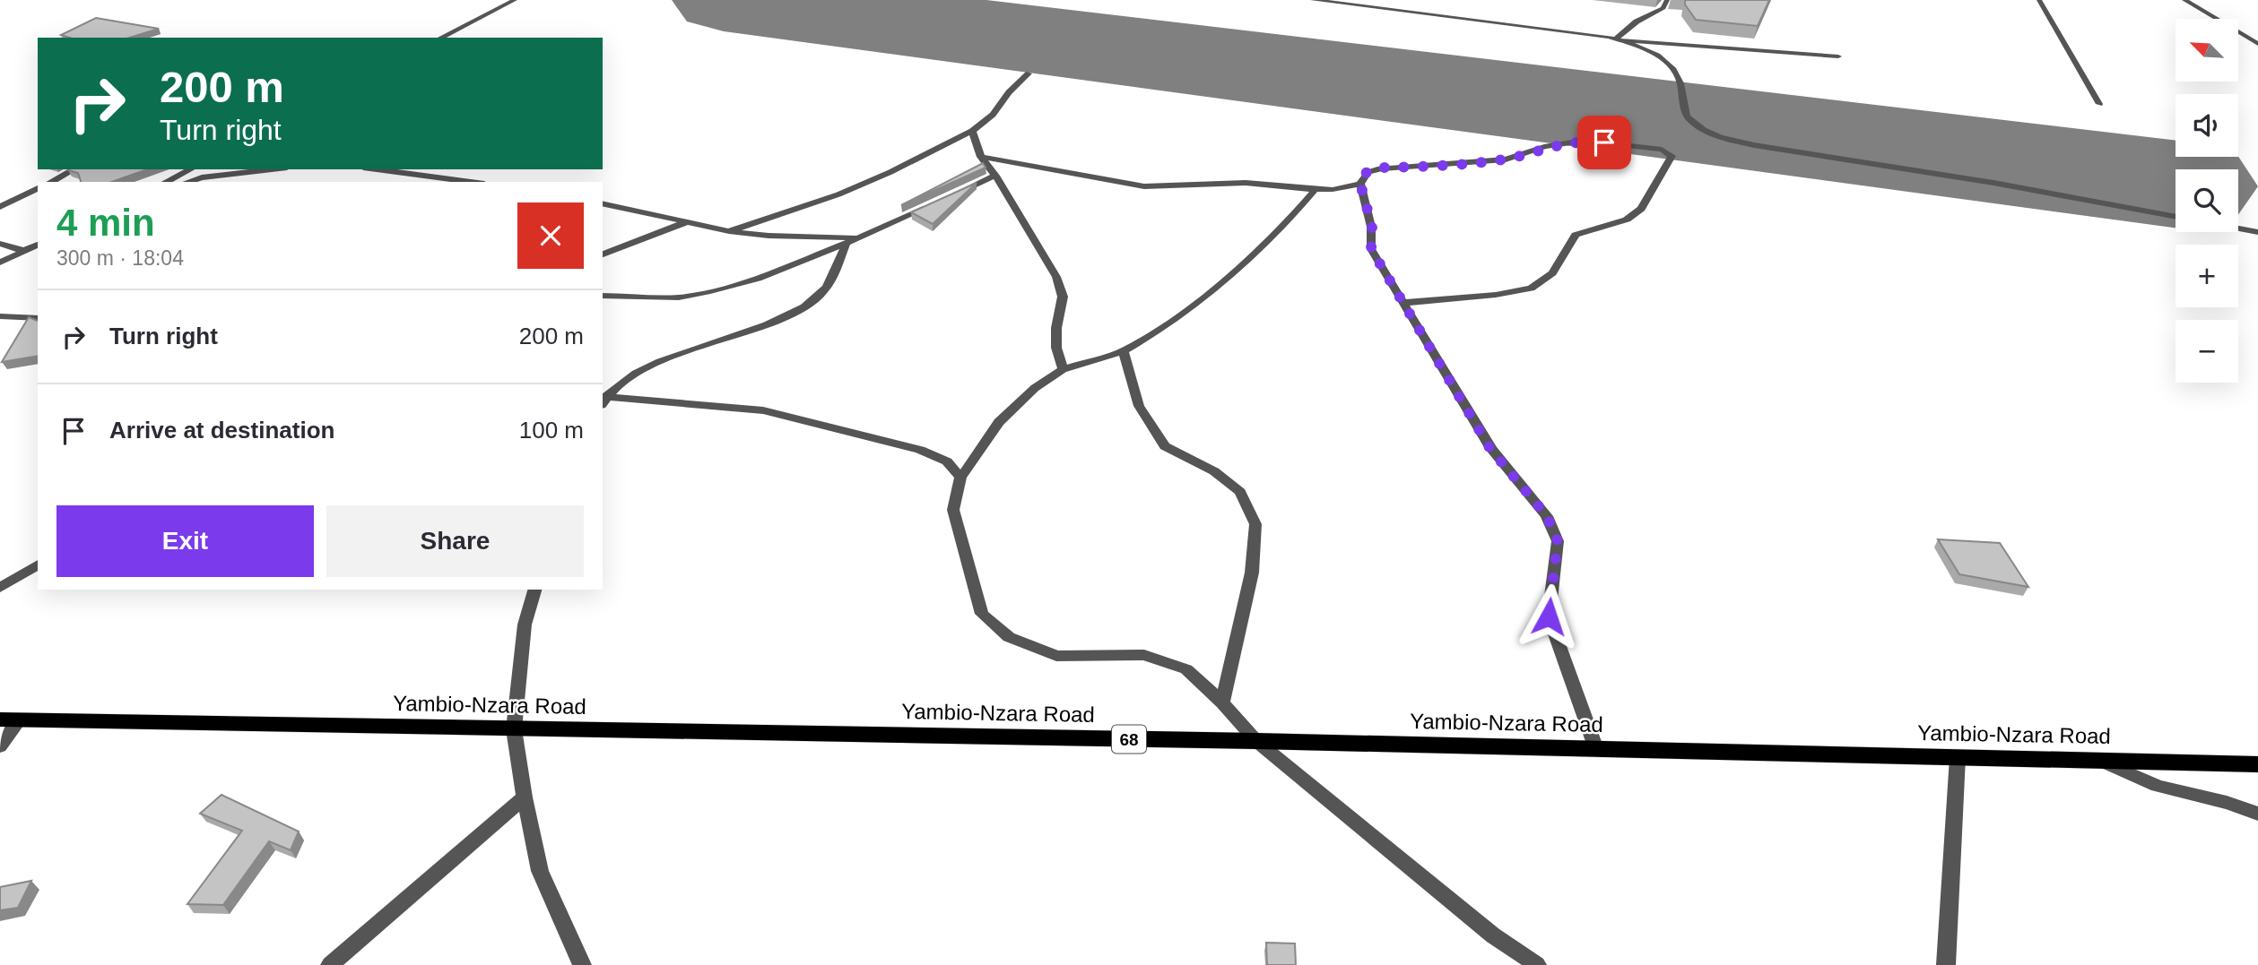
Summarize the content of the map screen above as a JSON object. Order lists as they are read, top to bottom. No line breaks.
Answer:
{"streets":{"main road":["Yambio-Nzara Road","68"]},"north":"top left","page":{"map_buttons":["+","−"],"turn":["200 m","Turn right"],"heading":["4 min","300 m · 18:04"],"list":[{"name":"Turn right","value":"200 m"},{"name":"Arrive at destination","value":"100 m"}],"buttons":["Exit","Share"]}}
